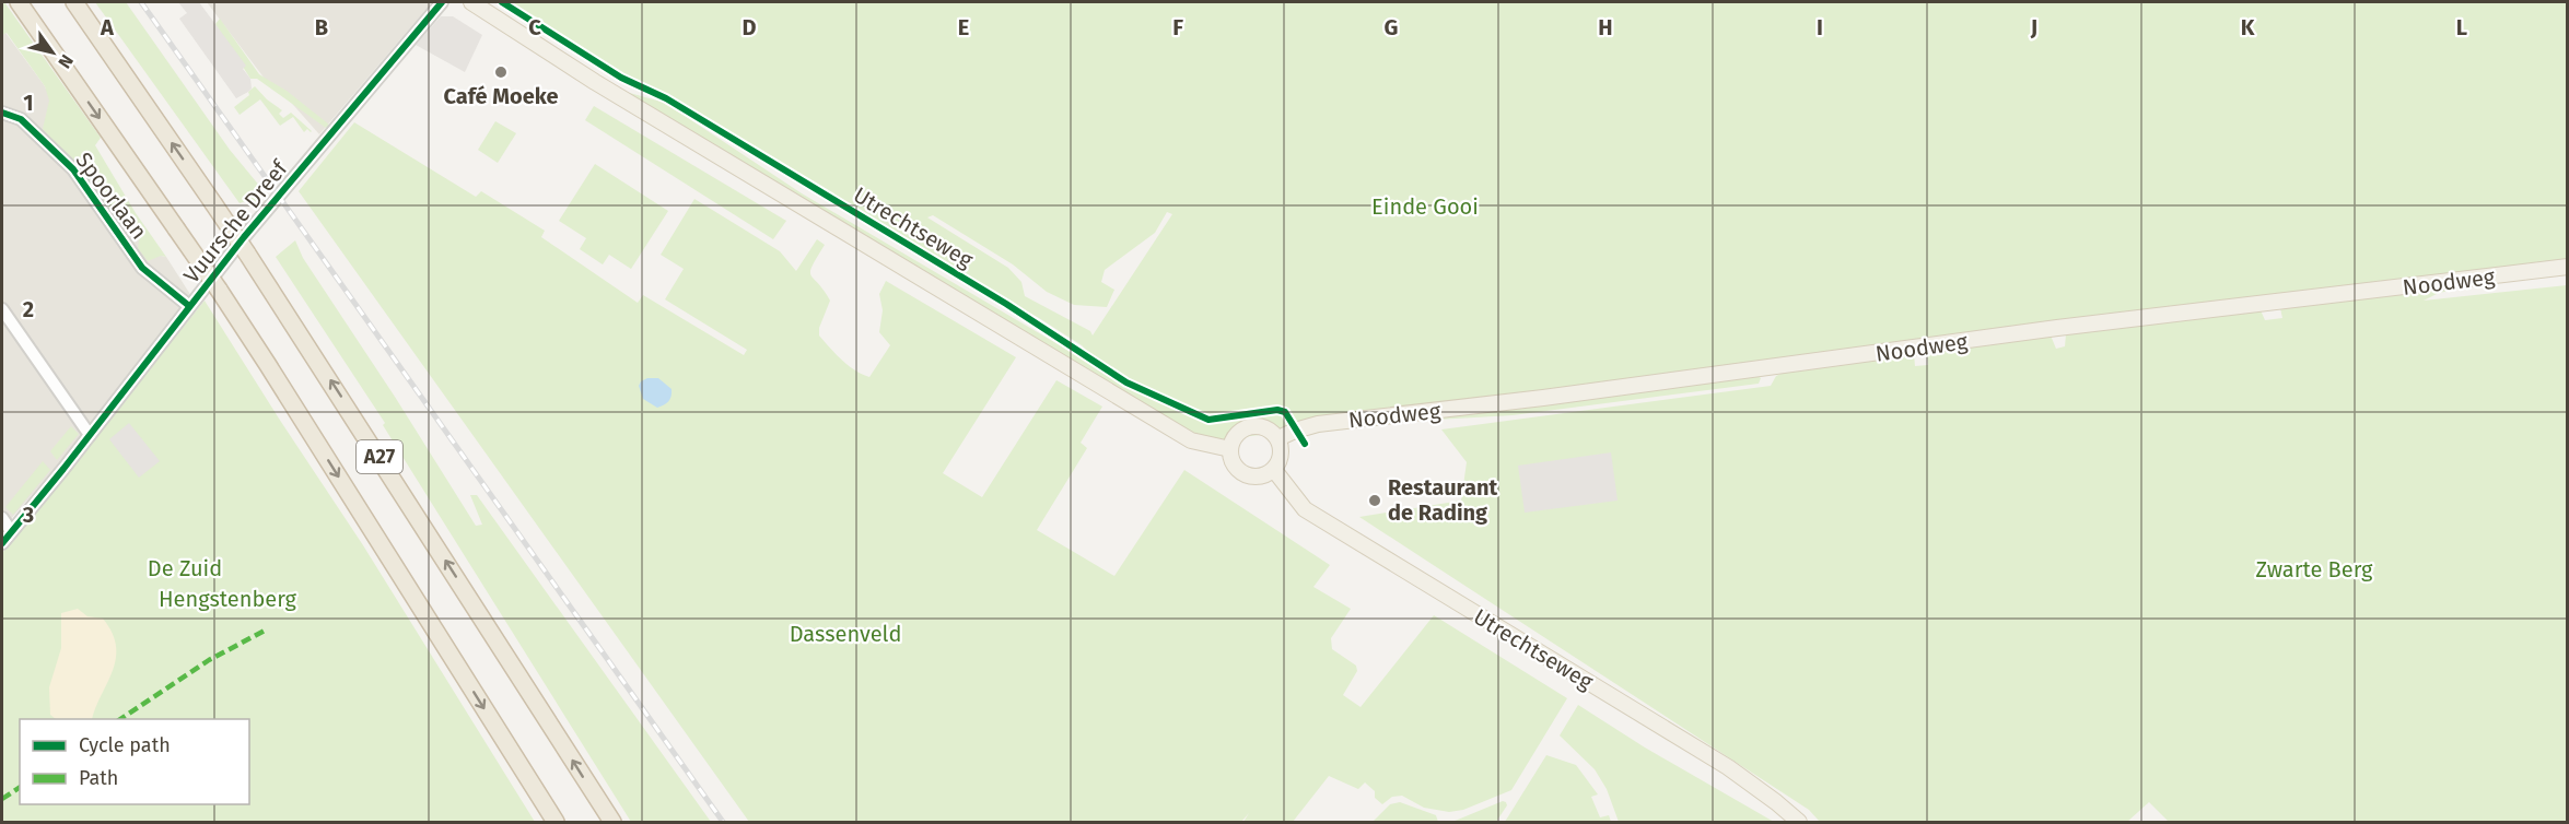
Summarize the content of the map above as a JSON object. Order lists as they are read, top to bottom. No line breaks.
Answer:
{"streets":{"highway":["A27"],"main road":["Utrechtseweg","Noodweg"],"street":["Spoorlaan","Vuursche Dreef"]},"crossings":[["Spoorlaan","Vuursche Dreef"],["Utrechtseweg","Noodweg"]],"parks":["Einde Gooi","De Zuid","Zwarte Berg","Hengstenberg","Dassenveld"],"places":["Café Moeke","Restaurant de Rading"],"legend":["Cycle path","Path"],"north":"bottom right","grid":{"columns":["A","B","C","D","E","F","G","H","I","J","K","L"],"rows":["1","2","3"]}}
